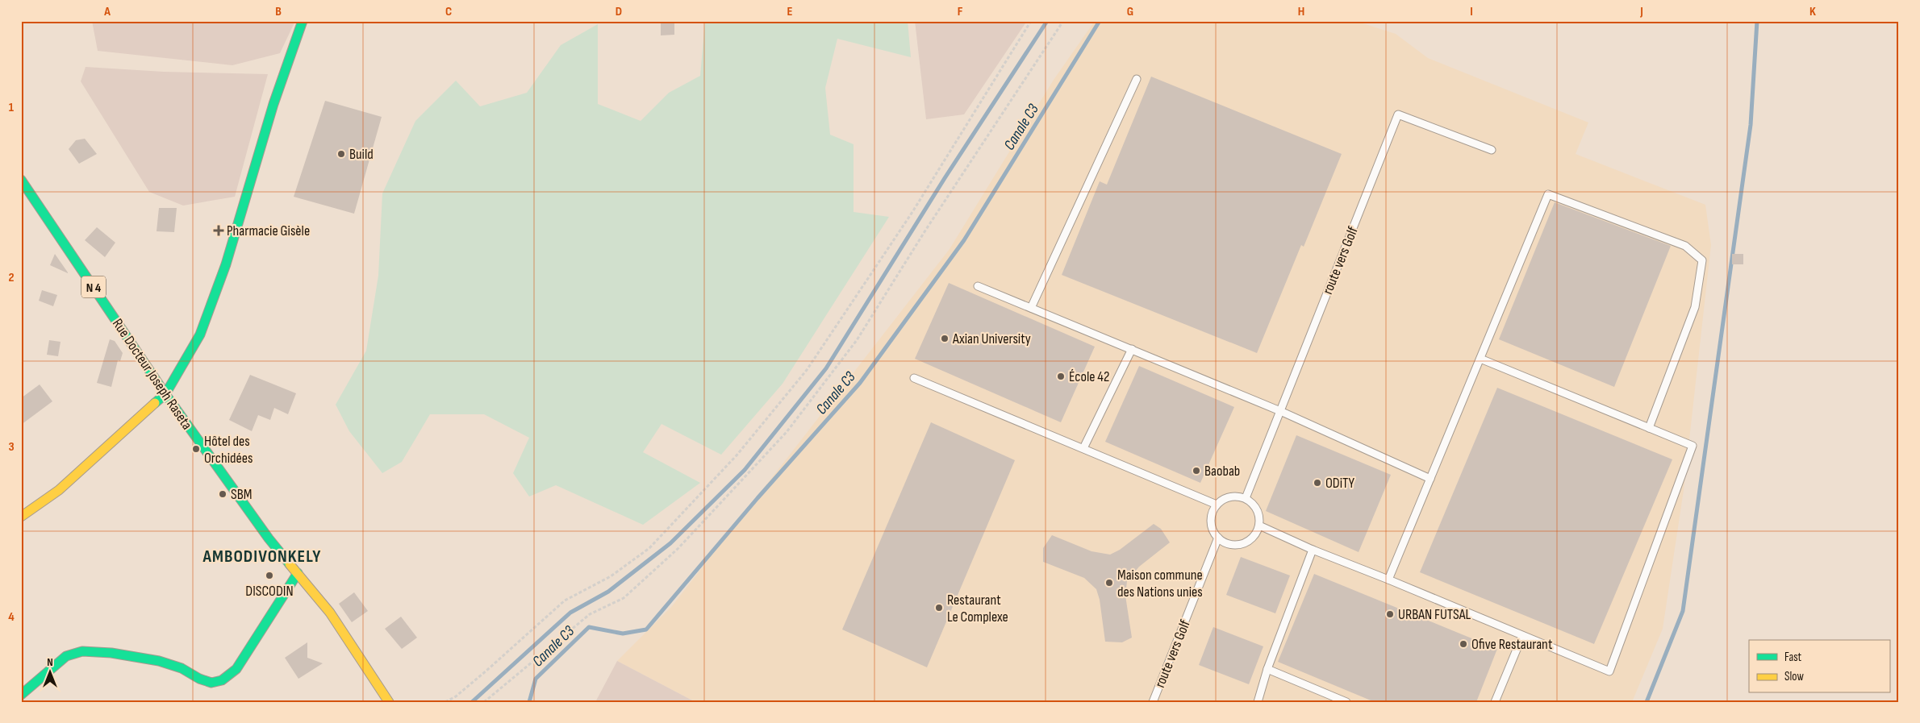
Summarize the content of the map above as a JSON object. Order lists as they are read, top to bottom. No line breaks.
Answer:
{"streets":{"main road":["N 4","Rue Docteur Joseph Raseta"],"lane":["route vers Golf"]},"districts":["AMBODIVONKELY"],"water":["Canale C3"],"places":{"other":["Build","Axian University","École 42","Hôtel des Orchidées","Baobab","ODiTY","SBM","DISCODIN","Maison commune des Nations unies","Restaurant Le Complexe","URBAN FUTSAL","Ofive Restaurant"],"health":["Pharmacie Gisèle"]},"legend":["Fast","Slow"],"north":"top","grid":{"columns":["A","B","C","D","E","F","G","H","I","J","K"],"rows":["1","2","3","4"]}}
